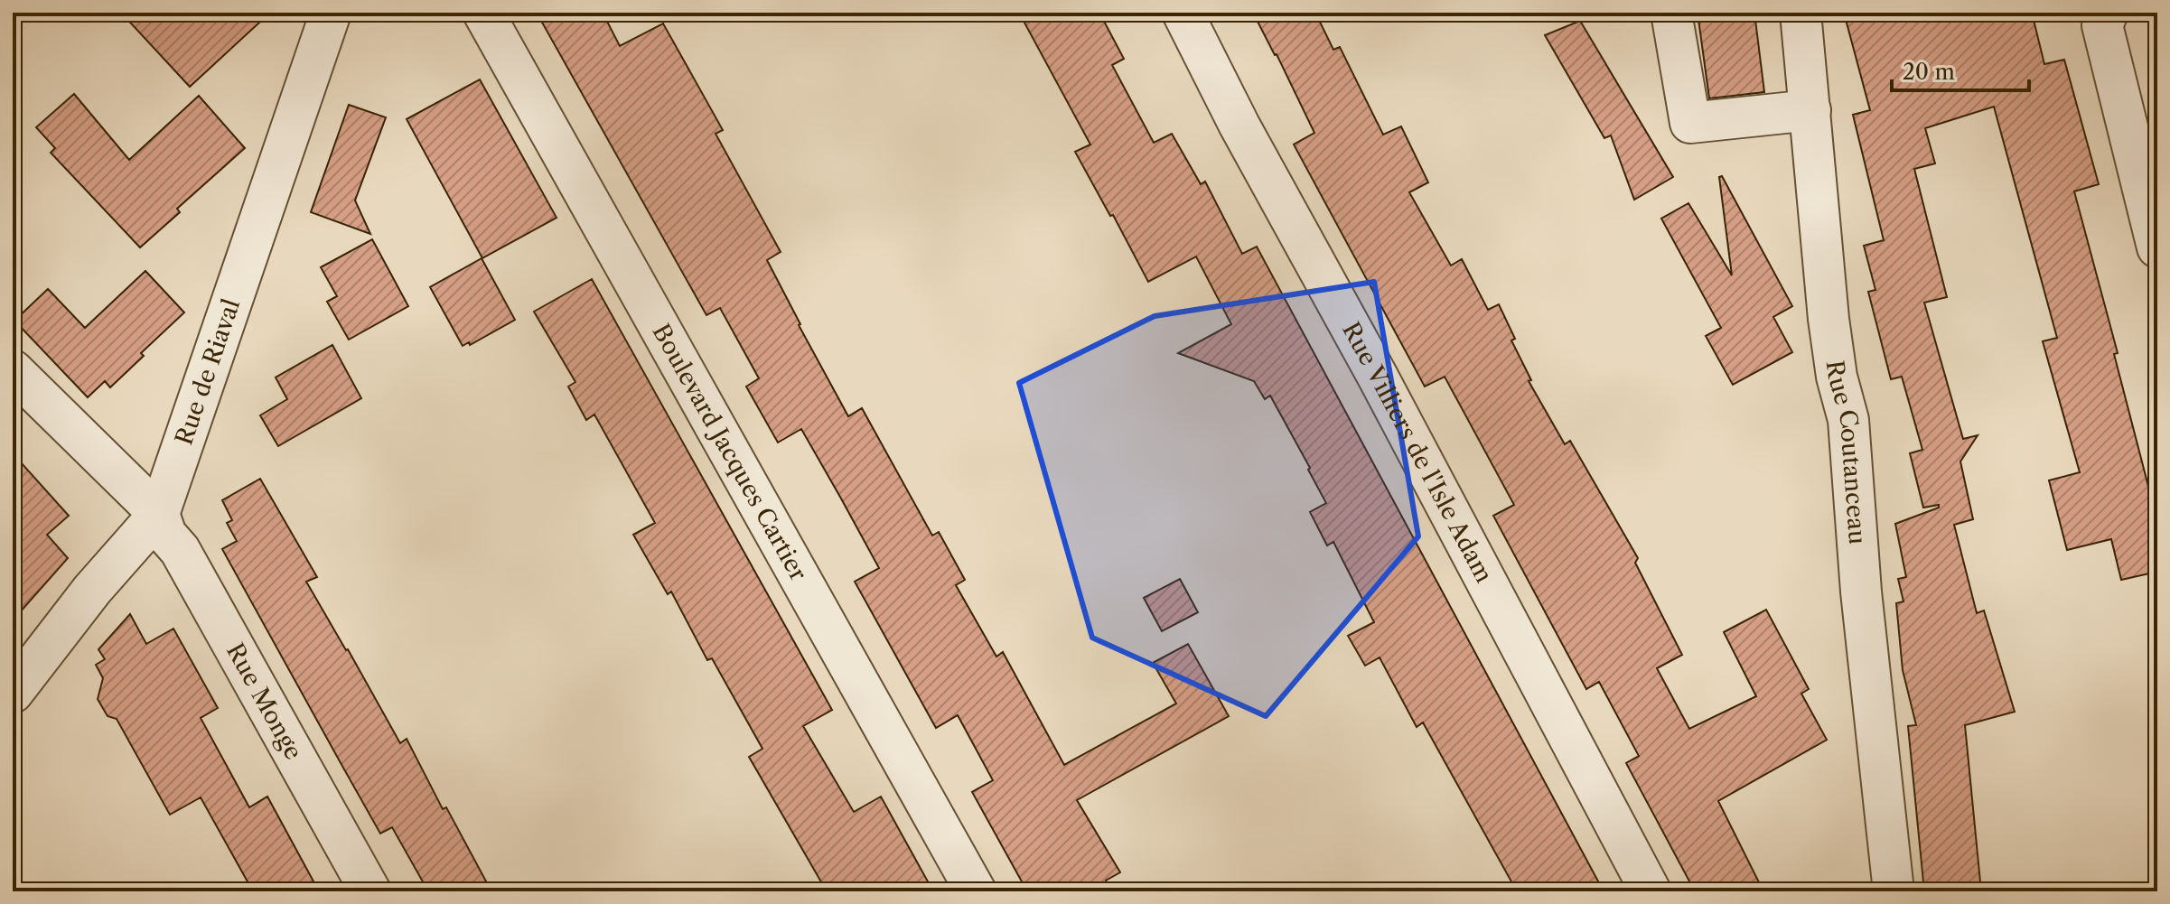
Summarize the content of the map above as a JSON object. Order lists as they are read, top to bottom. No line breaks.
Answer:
{"streets":{"street":["Rue de Riaval","Boulevard Jacques Cartier","Rue Villiers de l'Isle Adam","Rue Coutanceau","Rue Monge"]},"crossings":[["Rue de Riaval","Rue Monge"]],"scale_bar":"20 m"}
